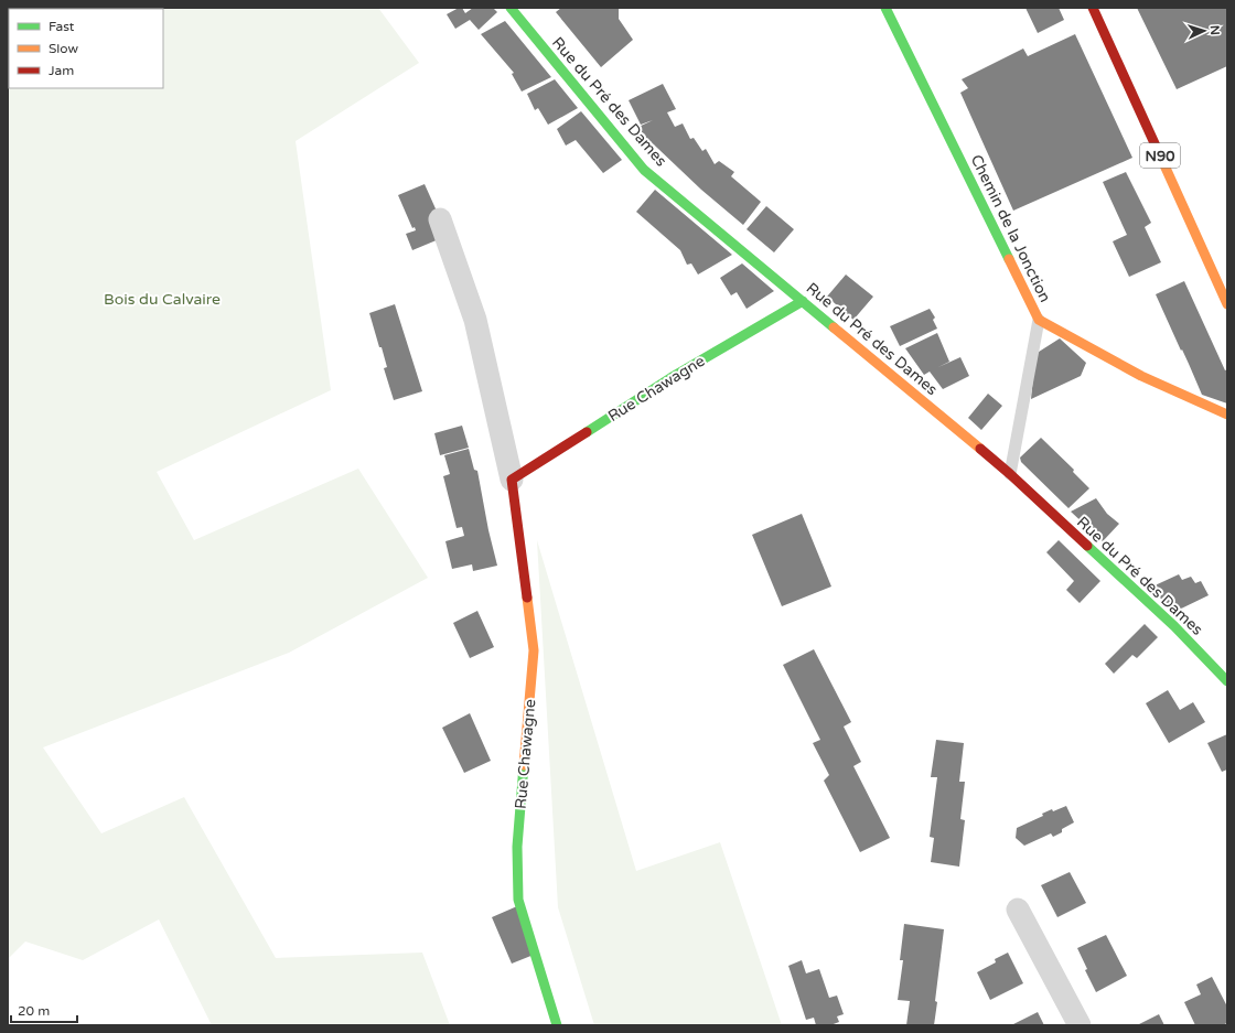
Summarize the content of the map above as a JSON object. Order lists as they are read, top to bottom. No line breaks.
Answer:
{"streets":{"street":["Rue du Pré des Dames","N90","Chemin de la Jonction","Rue Chawagne"]},"crossings":[["Rue du Pré des Dames","Rue Chawagne"]],"parks":["Bois du Calvaire"],"legend":["Fast","Slow","Jam"],"scale_bar":"20 m","north":"right"}
